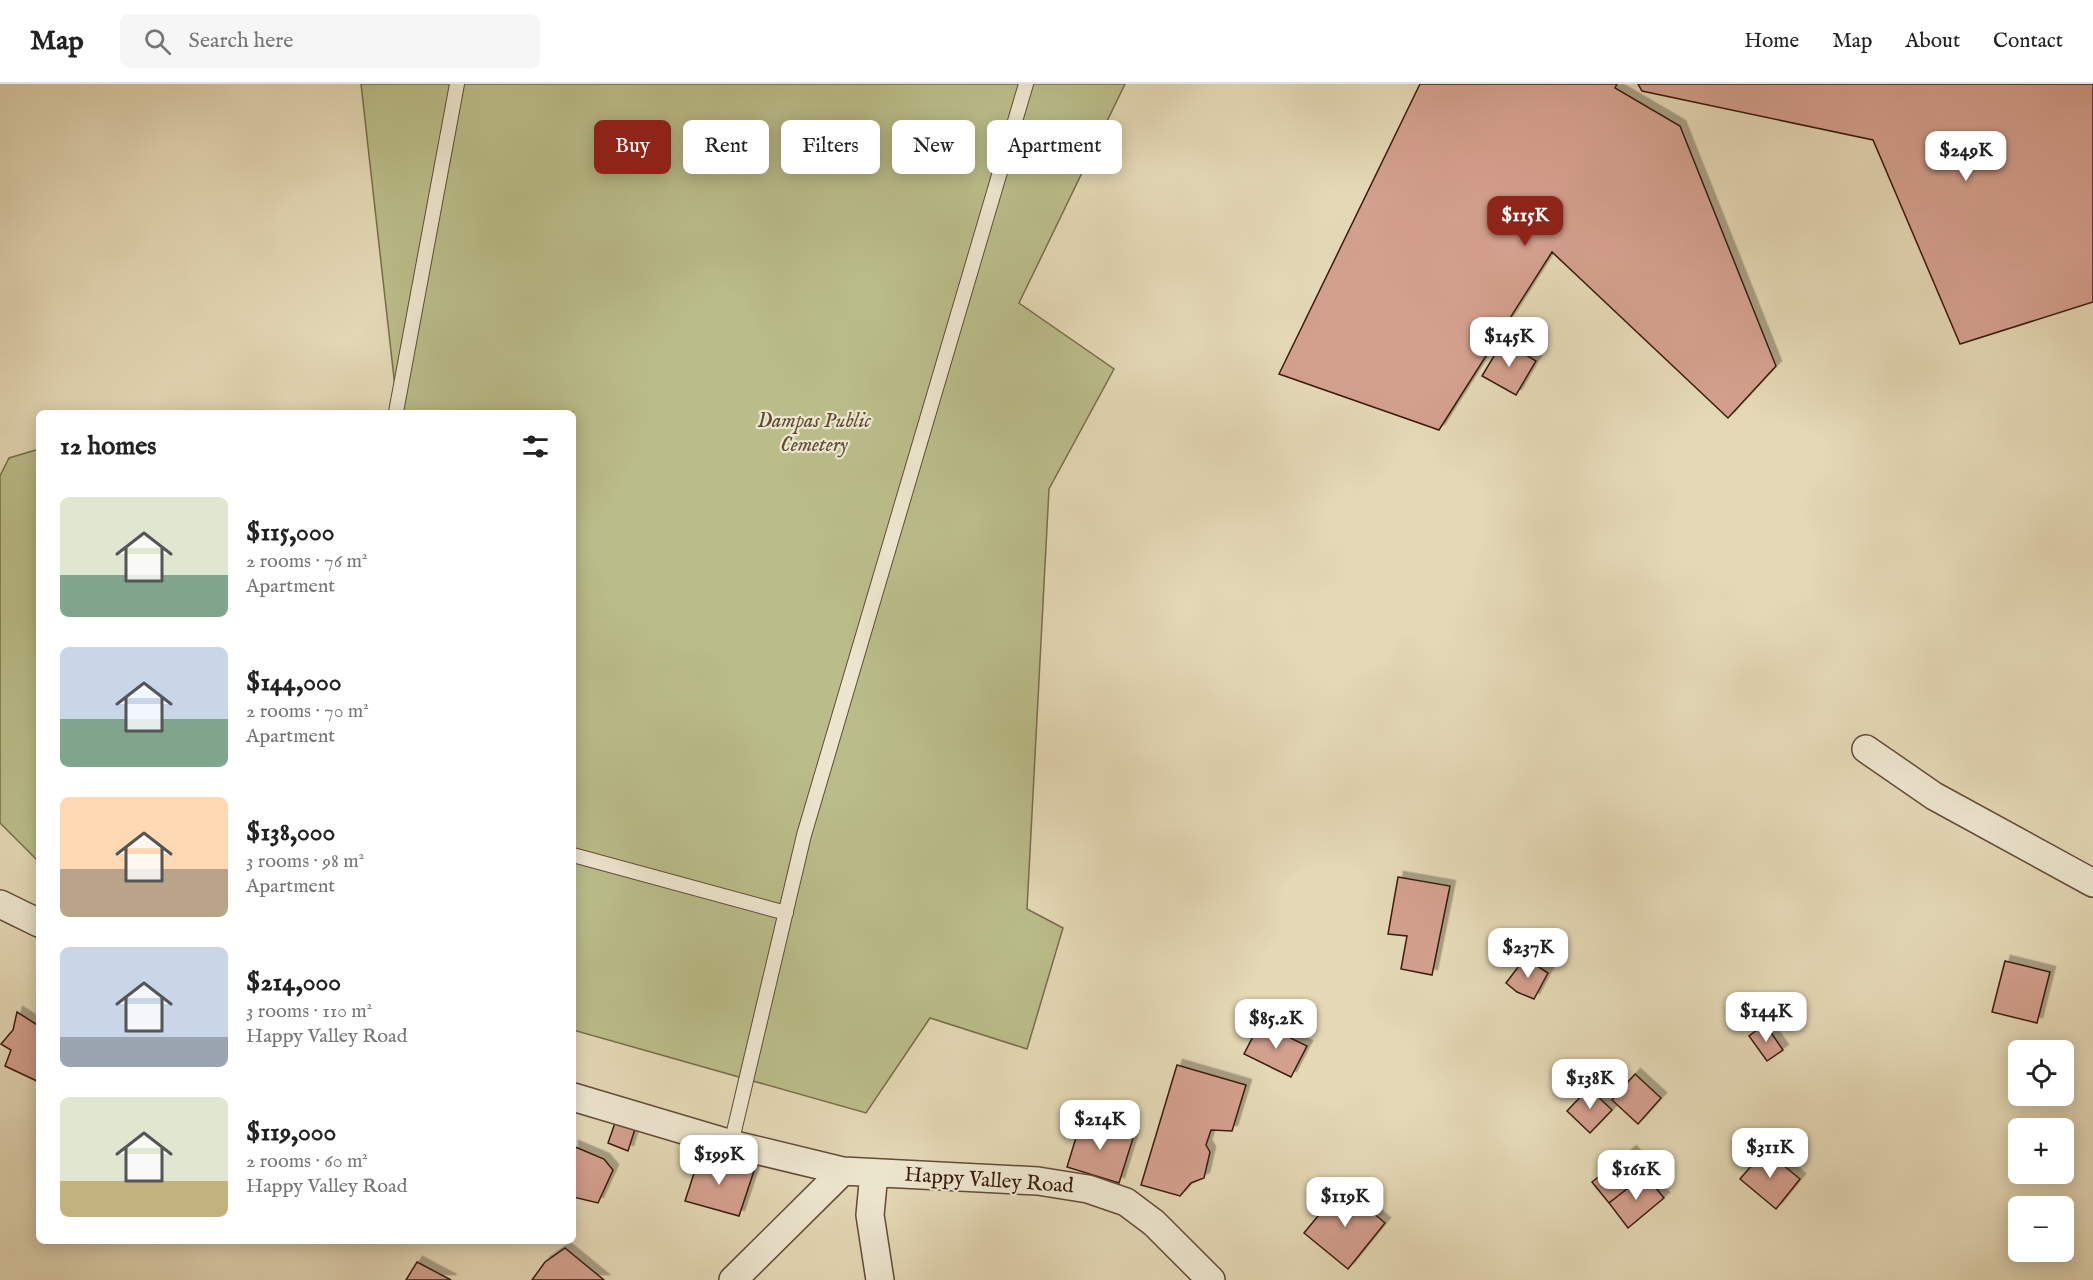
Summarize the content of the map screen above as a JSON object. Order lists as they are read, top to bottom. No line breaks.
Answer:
{"streets":{"street":["Happy Valley Road"]},"parks":["Dampas Public Cemetery"],"page":{"header":"Map","search":"Search here","nav":["Home","Map","About","Contact"],"chip":["Buy","Rent","Filters","New","Apartment"],"price":["$249K","$115K","$145K","$237K","$144K","$85.2K","$138K","$214K","$311K","$199K","$161K","$119K"],"heading":"12 homes","list":[{"name":"$115,000","note":"2 rooms · 76 m² · Apartment"},{"name":"$144,000","note":"2 rooms · 70 m² · Apartment"},{"name":"$138,000","note":"3 rooms · 98 m² · Apartment"},{"name":"$214,000","note":"3 rooms · 110 m² · Happy Valley Road"},{"name":"$119,000","note":"2 rooms · 60 m² · Happy Valley Road"}],"map_buttons":["+","−"]}}
